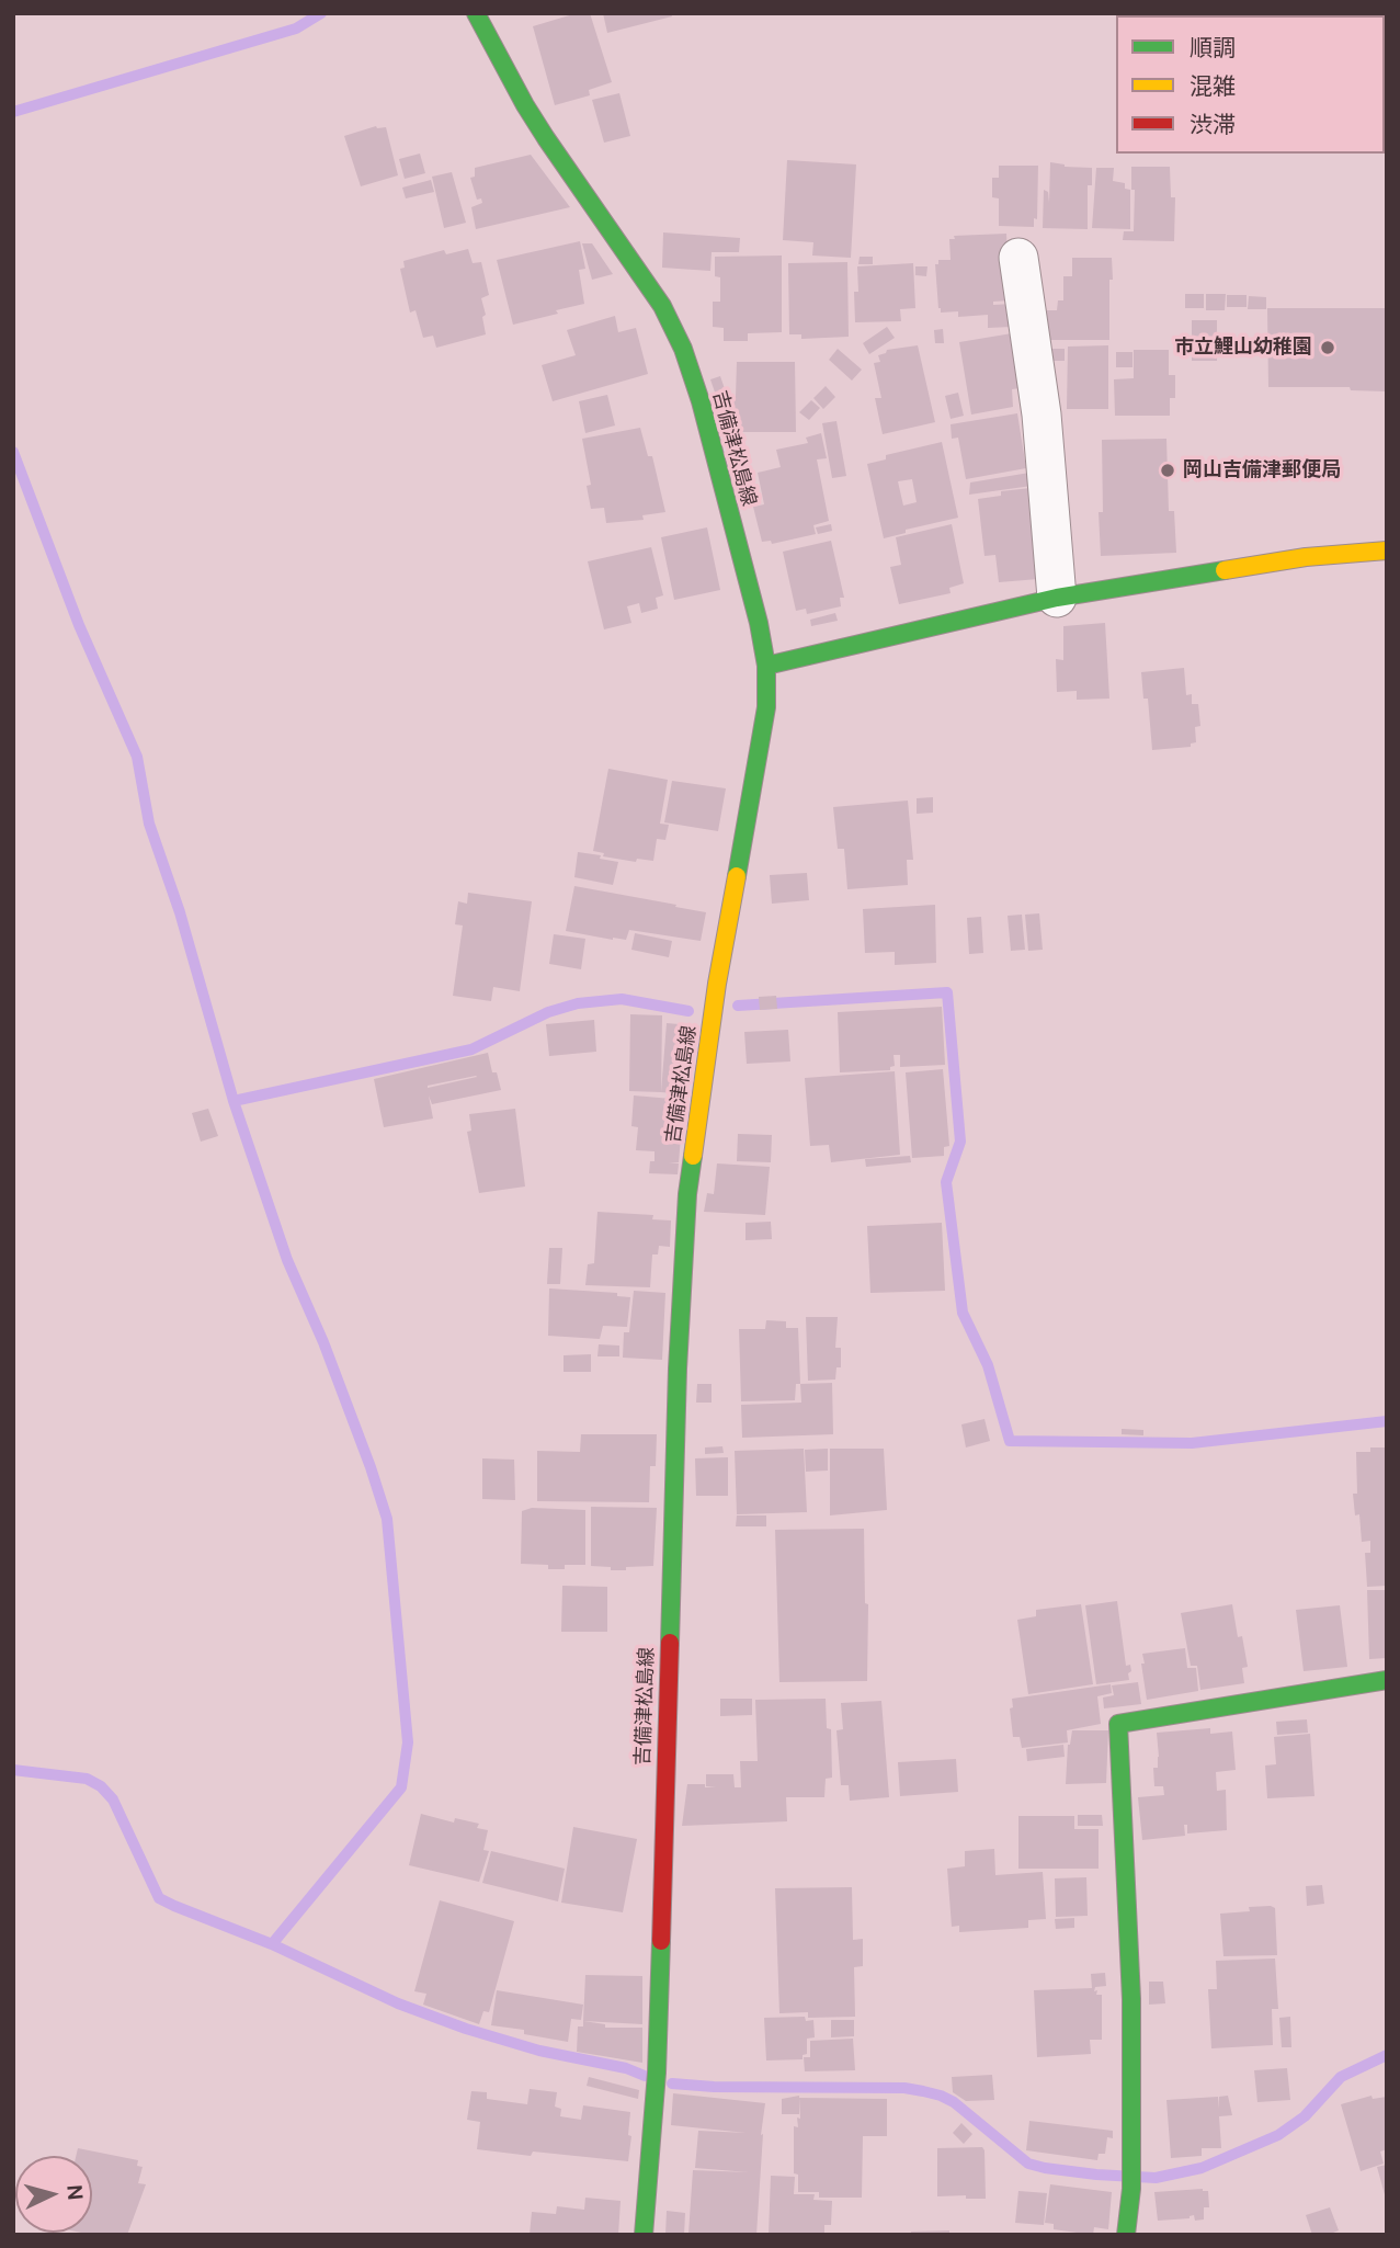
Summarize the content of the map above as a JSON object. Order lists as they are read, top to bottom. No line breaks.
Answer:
{"streets":{"main road":["吉備津松島線"]},"places":["市立鯉山幼稚園","岡山吉備津郵便局"],"legend":["順調","混雑","渋滞"],"north":"right"}
